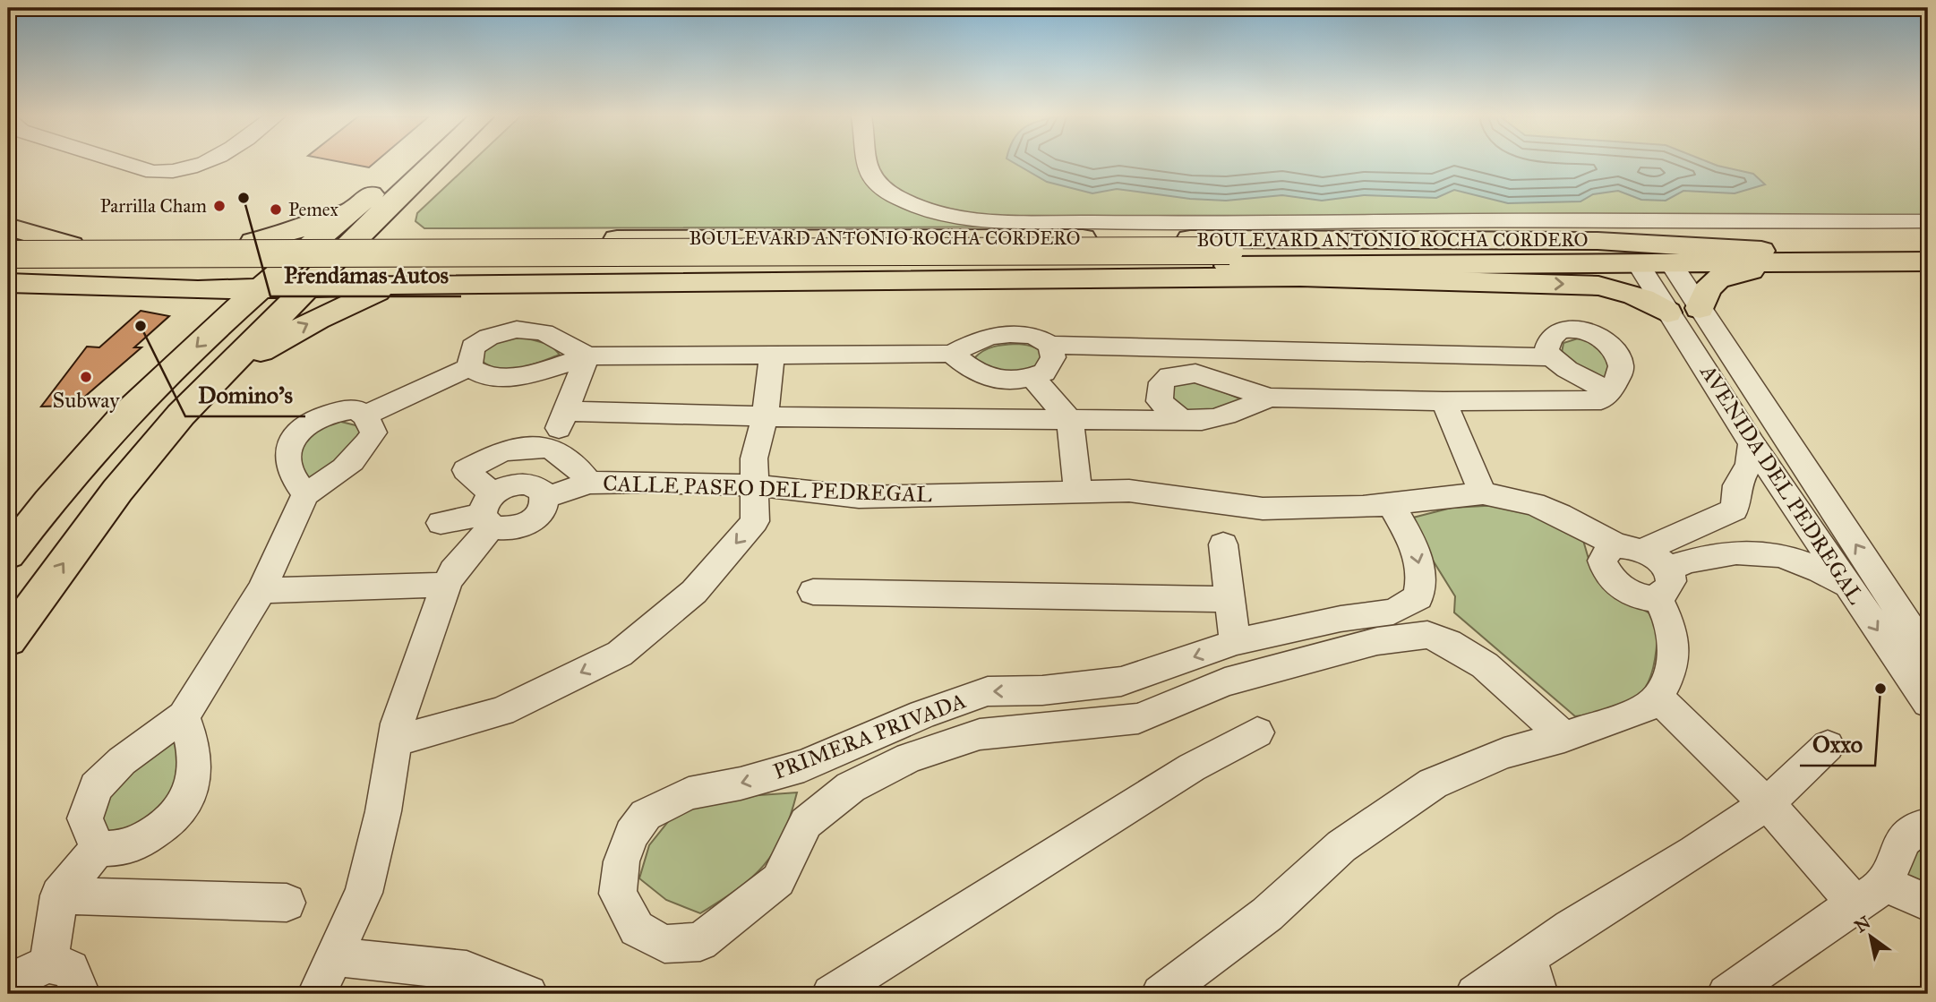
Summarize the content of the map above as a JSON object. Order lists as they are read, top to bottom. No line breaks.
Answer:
{"streets":{"main road":["BOULEVARD ANTONIO ROCHA CORDERO"],"street":["AVENIDA DEL PEDREGAL","CALLE PASEO DEL PEDREGAL","PRIMERA PRIVADA"]},"crossings":[["BOULEVARD ANTONIO ROCHA CORDERO","AVENIDA DEL PEDREGAL"],["CALLE PASEO DEL PEDREGAL","PRIMERA PRIVADA"]],"places":["Prendamas Autos","Parrilla Cham","Pemex","Domino's","Subway","Oxxo"],"north":"top left"}
